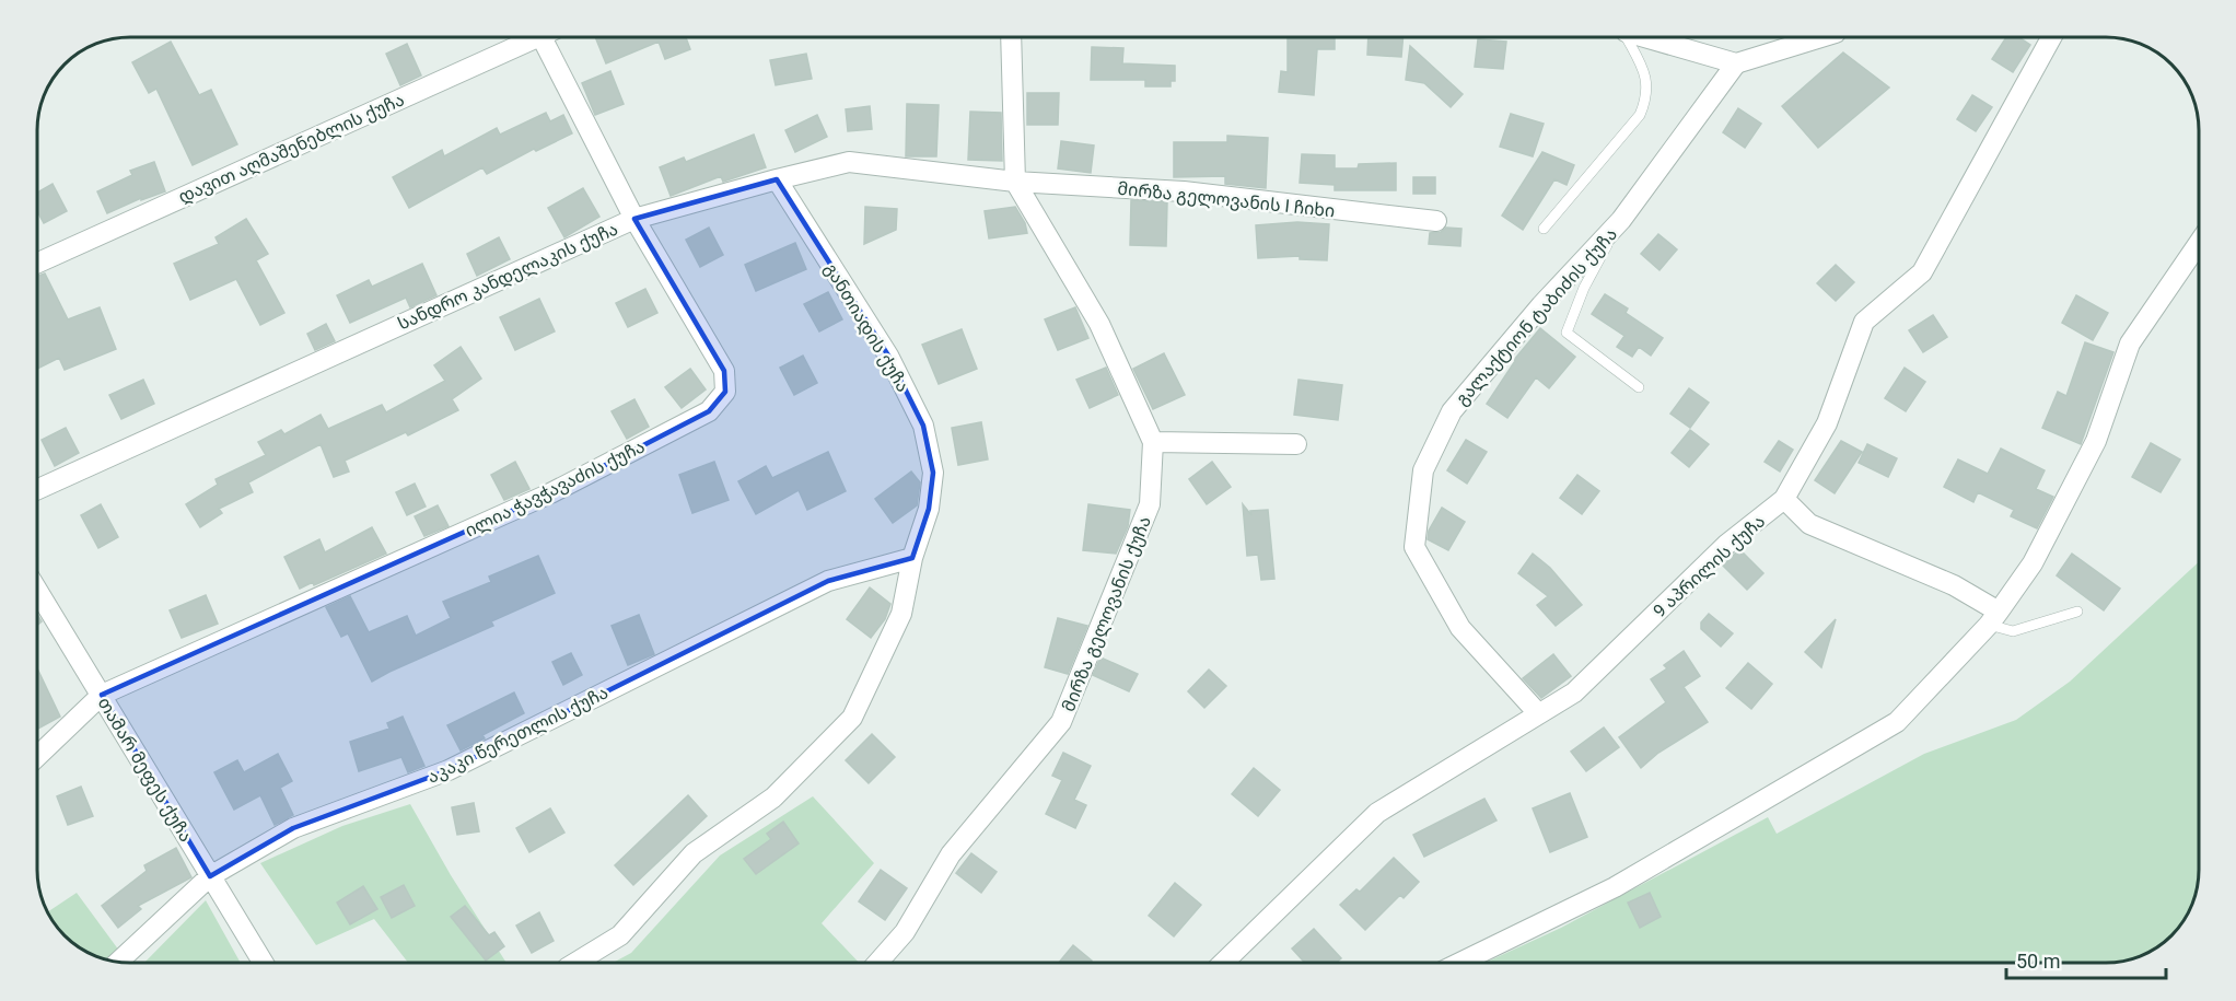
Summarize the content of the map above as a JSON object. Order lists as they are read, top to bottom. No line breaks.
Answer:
{"streets":{"street":["დავით აღმაშენებლის ქუჩა","მირზა გელოვანის I ჩიხი","სანდრო კანდელაკის ქუჩა","გალაქტიონ ტაბიძის ქუჩა","განთიადის ქუჩა","ილია ჭავჭავაძის ქუჩა","9 აპრილის ქუჩა","მირზა გელოვანის ქუჩა","აკაკი წერეთლის ქუჩა","თამარ მეფეს ქუჩა"]},"crossings":[["მირზა გელოვანის I ჩიხი","სანდრო კანდელაკის ქუჩა"],["მირზა გელოვანის I ჩიხი","მირზა გელოვანის ქუჩა"],["სანდრო კანდელაკის ქუჩა","განთიადის ქუჩა"],["სანდრო კანდელაკის ქუჩა","ილია ჭავჭავაძის ქუჩა"],["სანდრო კანდელაკის ქუჩა","მირზა გელოვანის ქუჩა"],["გალაქტიონ ტაბიძის ქუჩა","9 აპრილის ქუჩა"],["განთიადის ქუჩა","აკაკი წერეთლის ქუჩა"],["ილია ჭავჭავაძის ქუჩა","თამარ მეფეს ქუჩა"],["აკაკი წერეთლის ქუჩა","თამარ მეფეს ქუჩა"]],"scale_bar":"50 m"}
